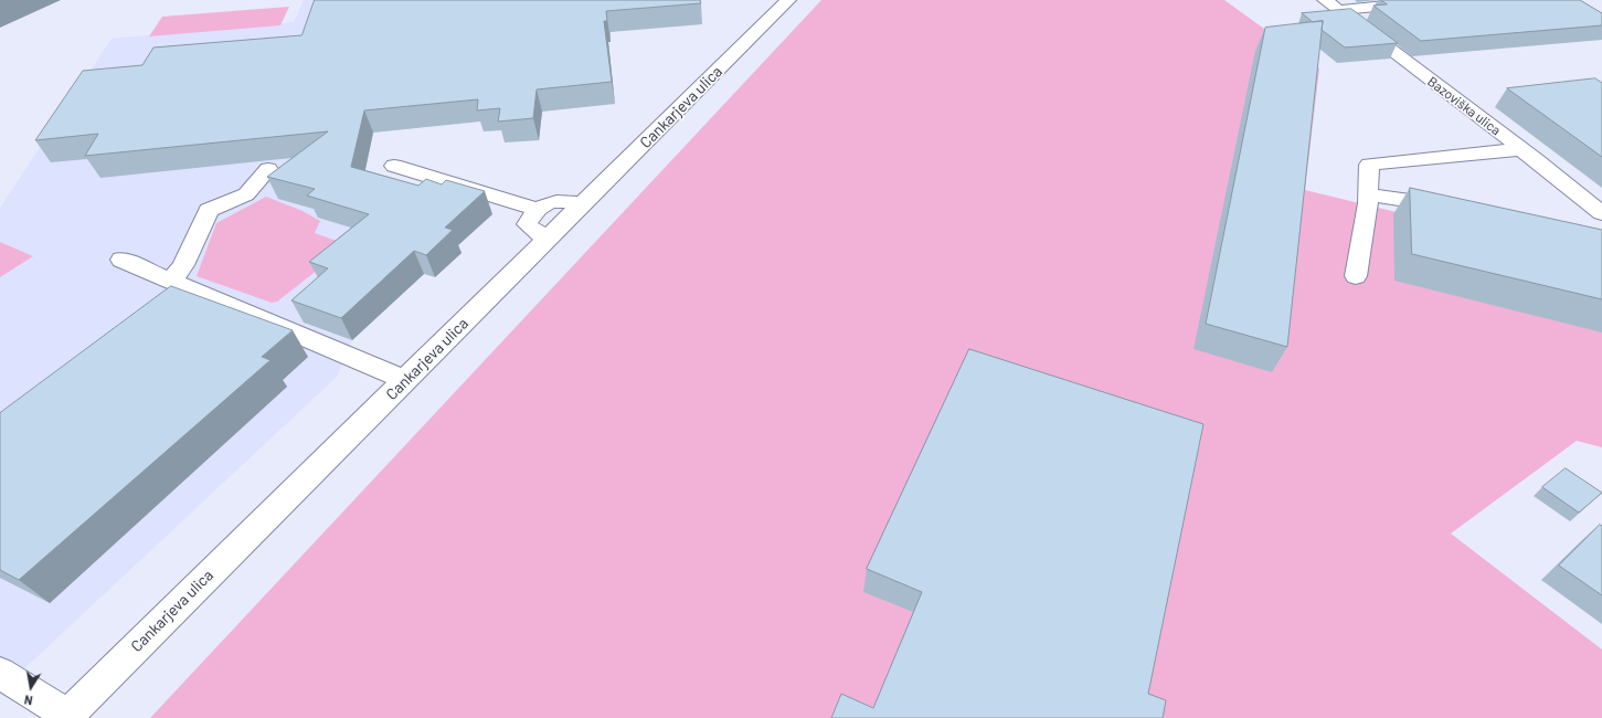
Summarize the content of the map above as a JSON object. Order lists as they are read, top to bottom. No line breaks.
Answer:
{"streets":{"street":["Bazoviška ulica","Cankarjeva ulica"]},"north":"bottom"}
